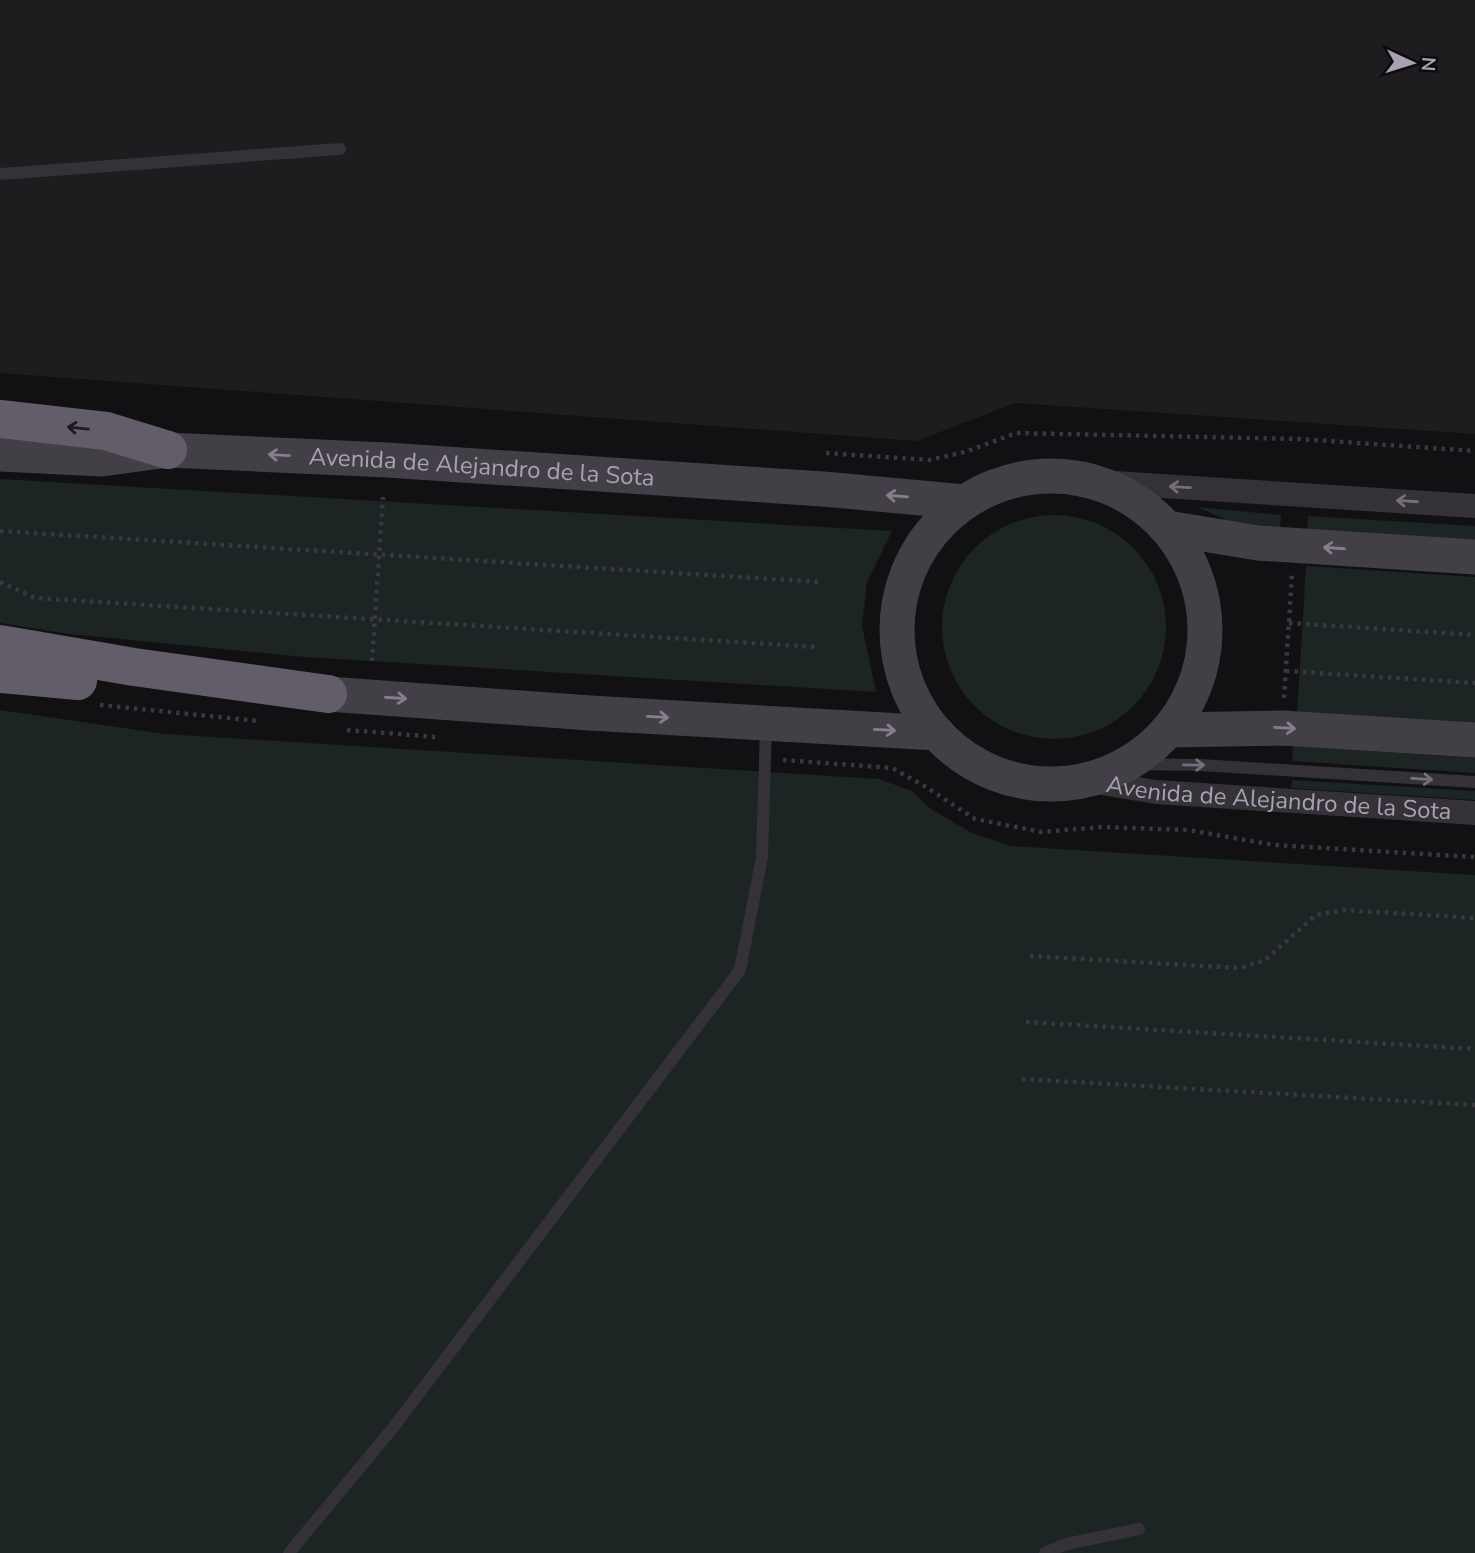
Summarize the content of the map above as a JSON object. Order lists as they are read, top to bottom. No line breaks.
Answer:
{"streets":{"main road":["Avenida de Alejandro de la Sota"]},"north":"right"}
